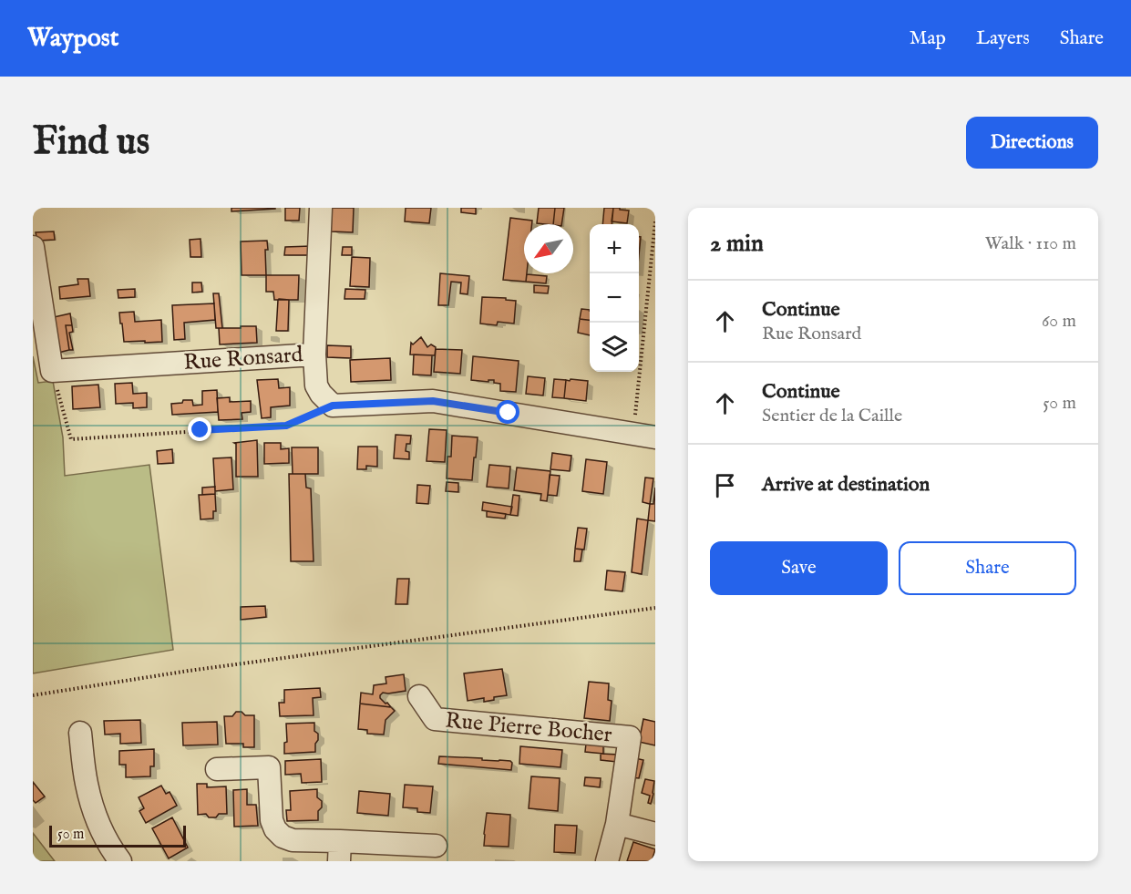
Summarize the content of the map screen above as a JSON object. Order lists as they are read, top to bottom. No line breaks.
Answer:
{"streets":{"street":["Rue Ronsard","Rue Pierre Bocher"]},"scale_bar":"50 m","north":"bottom left","page":{"header":"Waypost","nav":["Map","Layers","Share"],"buttons":["Directions",["Save","Share"]],"title":"Find us","heading":["2 min","Walk · 110 m"],"map_buttons":["+","−"],"list":[["Continue","Rue Ronsard","60 m"],["Continue","Sentier de la Caille","50 m"],"Arrive at destination"],"scale":"50 m"}}
